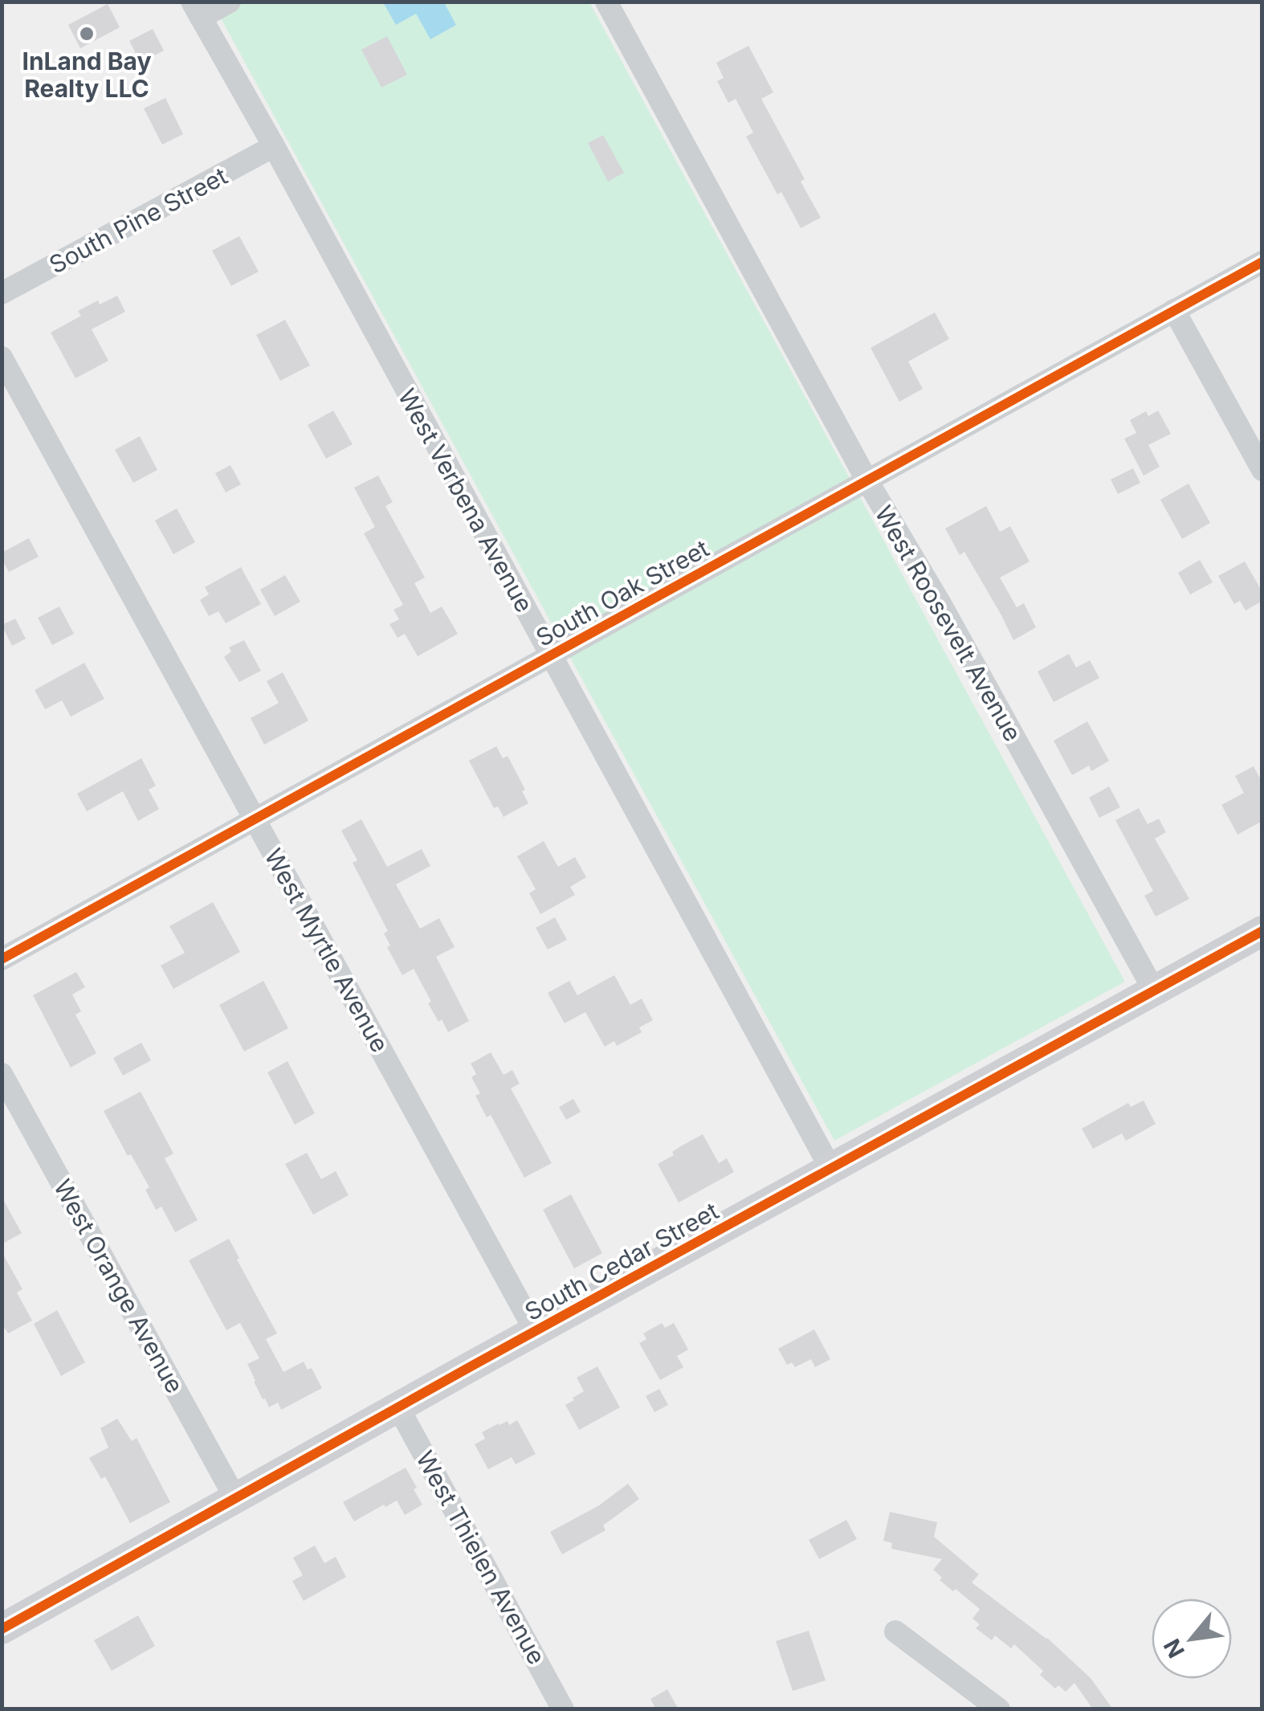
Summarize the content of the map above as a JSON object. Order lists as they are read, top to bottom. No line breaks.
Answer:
{"streets":{"street":["South Pine Street","West Verbena Avenue","South Oak Street","West Roosevelt Avenue","West Myrtle Avenue","South Cedar Street","West Orange Avenue","West Thielen Avenue"]},"crossings":[["South Pine Street","West Verbena Avenue"],["West Verbena Avenue","South Oak Street"],["West Verbena Avenue","South Cedar Street"],["South Oak Street","West Roosevelt Avenue"],["South Oak Street","West Myrtle Avenue"],["West Roosevelt Avenue","South Cedar Street"],["West Myrtle Avenue","South Cedar Street"],["South Cedar Street","West Orange Avenue"],["South Cedar Street","West Thielen Avenue"]],"places":["InLand Bay Realty LLC"],"north":"bottom left"}
